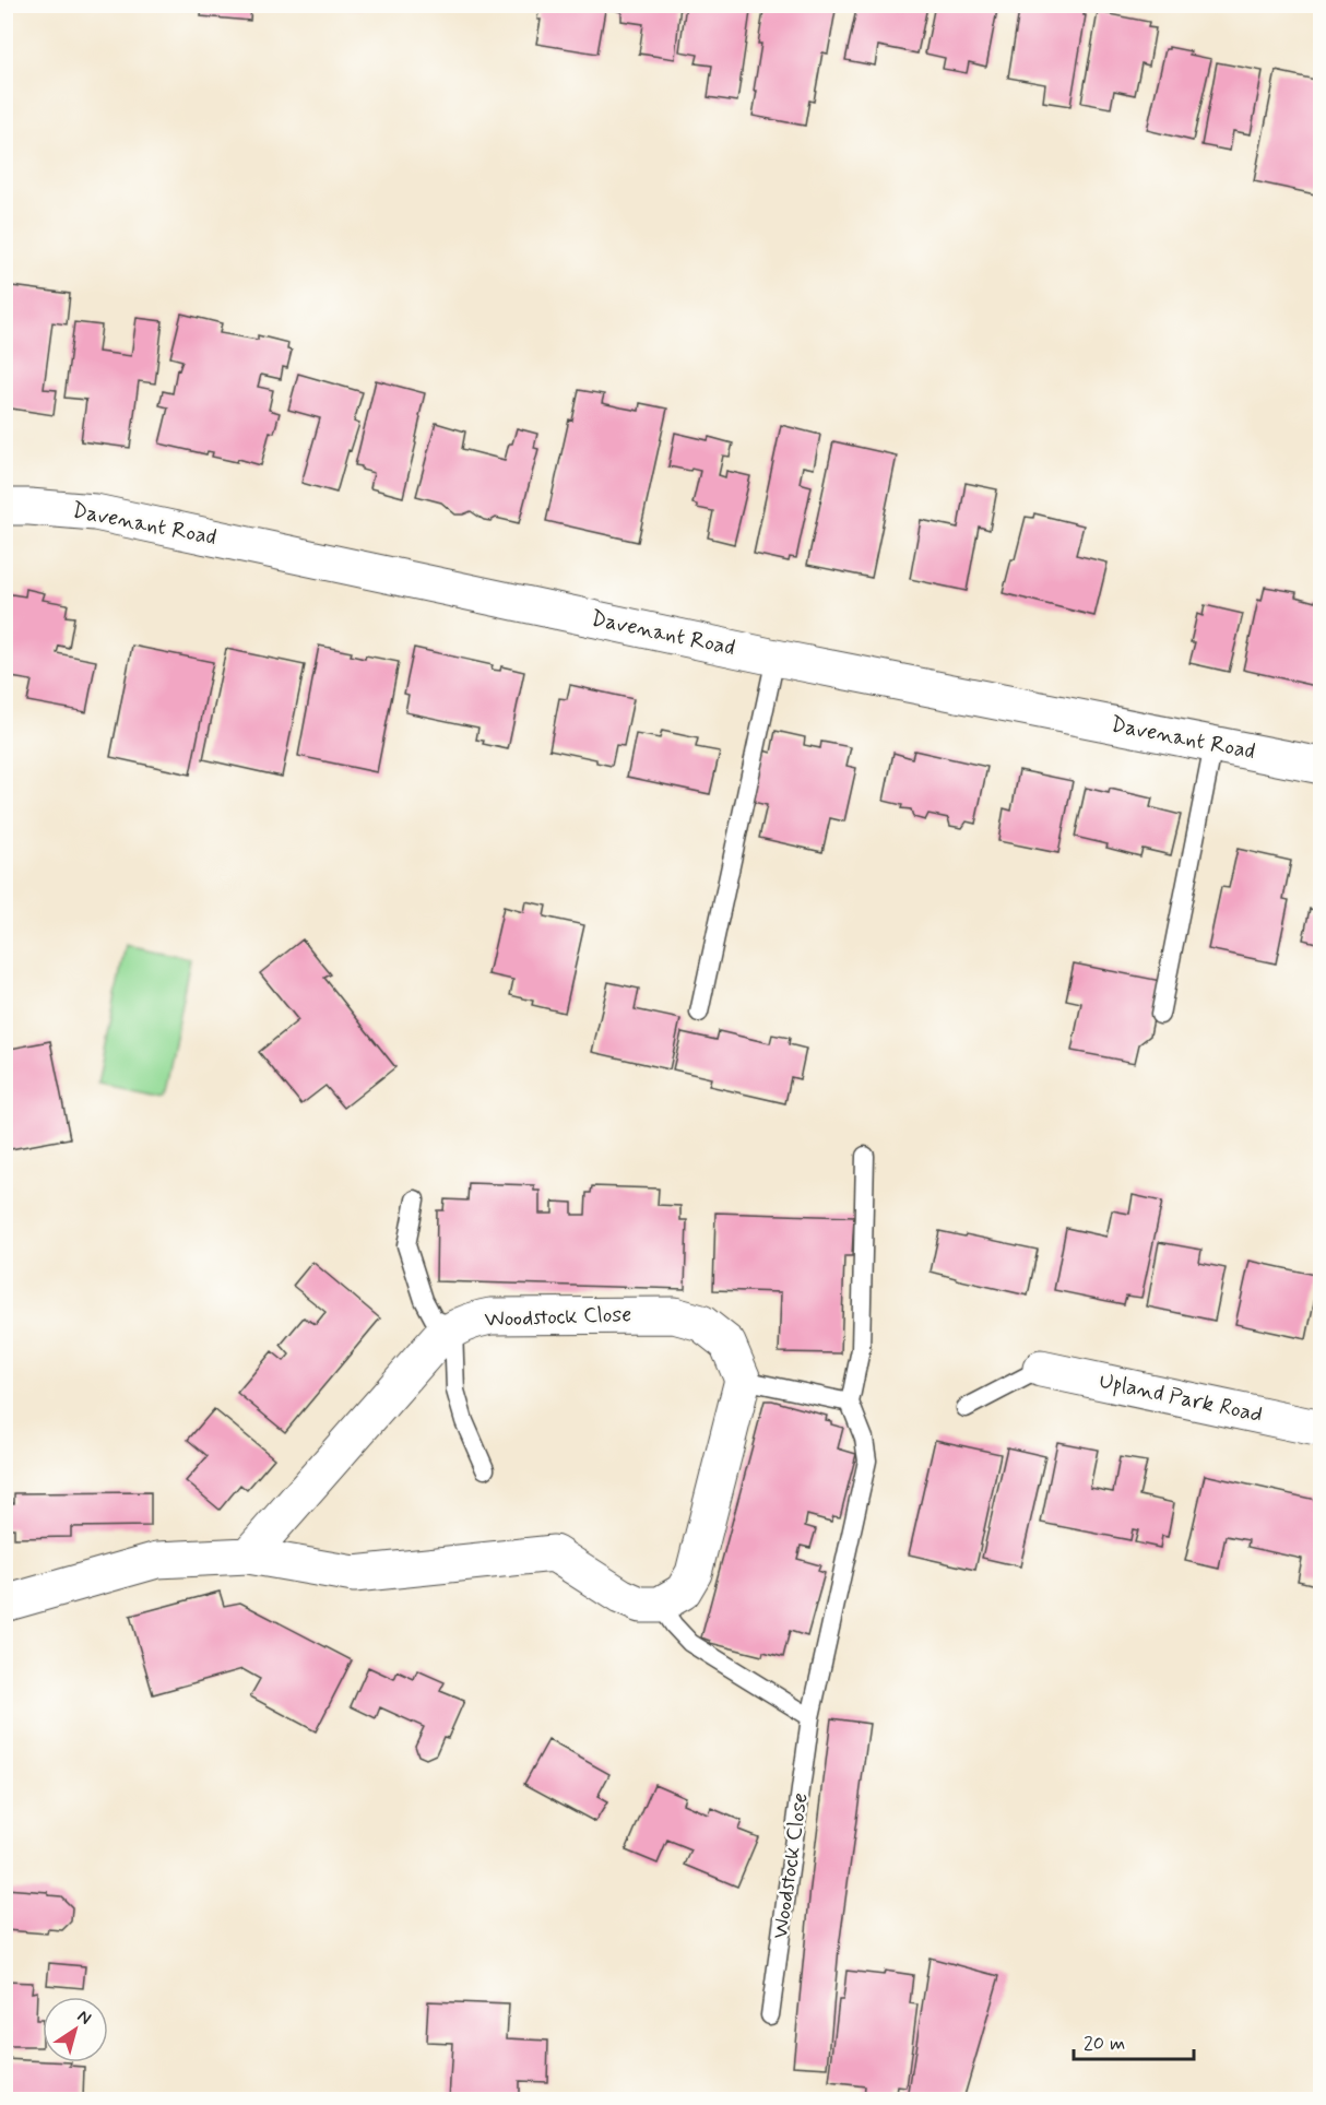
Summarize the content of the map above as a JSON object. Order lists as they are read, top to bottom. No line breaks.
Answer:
{"streets":{"street":["Davenant Road","Woodstock Close","Upland Park Road"]},"scale_bar":"20 m","north":"top right"}
